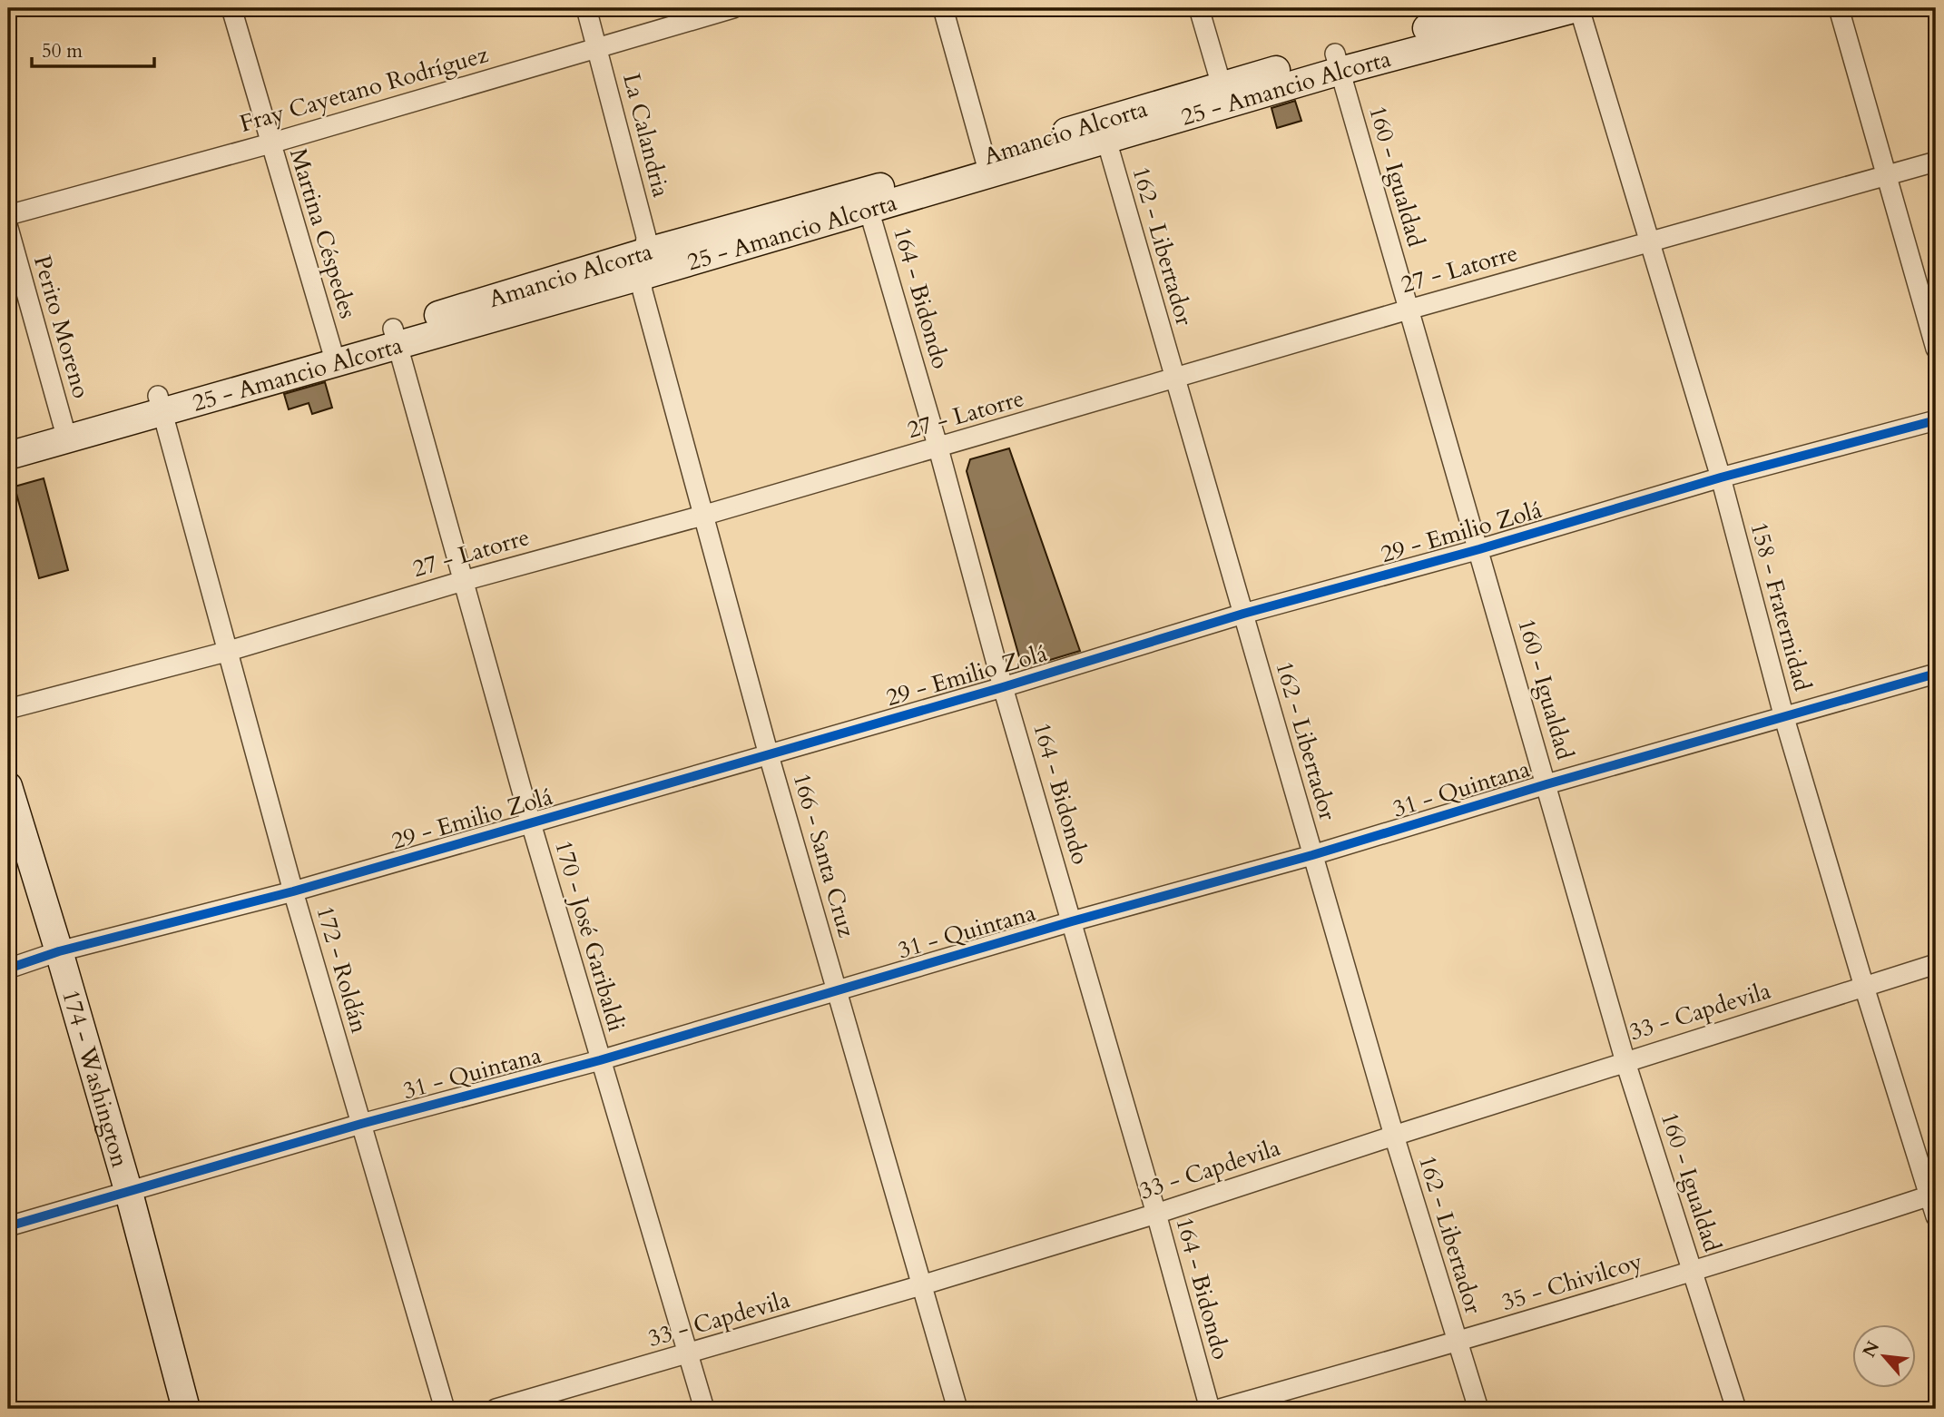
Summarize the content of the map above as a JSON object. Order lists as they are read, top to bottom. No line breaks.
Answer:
{"streets":{"main road":["25 - Amancio Alcorta","Amancio Alcorta","174 - Washington"],"street":["Fray Cayetano Rodríguez","La Calandria","160 - Igualdad","Martina Céspedes","162 - Libertador","27 - Latorre","164 - Bidondo","Perito Moreno","29 - Emilio Zolá","158 - Fraternidad","31 - Quintana","166 - Santa Cruz","170 - José Garibaldi","172 - Roldán","33 - Capdevila","35 - Chivilcoy"]},"crossings":[["25 - Amancio Alcorta","Amancio Alcorta"],["25 - Amancio Alcorta","La Calandria"],["25 - Amancio Alcorta","160 - Igualdad"],["25 - Amancio Alcorta","Martina Céspedes"],["25 - Amancio Alcorta","162 - Libertador"],["25 - Amancio Alcorta","164 - Bidondo"],["25 - Amancio Alcorta","158 - Fraternidad"],["25 - Amancio Alcorta","166 - Santa Cruz"],["25 - Amancio Alcorta","170 - José Garibaldi"],["25 - Amancio Alcorta","172 - Roldán"],["Fray Cayetano Rodríguez","La Calandria"],["Fray Cayetano Rodríguez","Martina Céspedes"],["Amancio Alcorta","La Calandria"],["Amancio Alcorta","166 - Santa Cruz"],["Amancio Alcorta","170 - José Garibaldi"],["La Calandria","166 - Santa Cruz"],["160 - Igualdad","27 - Latorre"],["160 - Igualdad","29 - Emilio Zolá"],["160 - Igualdad","31 - Quintana"],["160 - Igualdad","33 - Capdevila"],["160 - Igualdad","35 - Chivilcoy"],["162 - Libertador","27 - Latorre"],["162 - Libertador","29 - Emilio Zolá"],["162 - Libertador","31 - Quintana"],["162 - Libertador","33 - Capdevila"],["162 - Libertador","35 - Chivilcoy"],["27 - Latorre","164 - Bidondo"],["27 - Latorre","158 - Fraternidad"],["27 - Latorre","166 - Santa Cruz"],["27 - Latorre","170 - José Garibaldi"],["27 - Latorre","172 - Roldán"],["164 - Bidondo","29 - Emilio Zolá"],["164 - Bidondo","31 - Quintana"],["164 - Bidondo","33 - Capdevila"],["29 - Emilio Zolá","158 - Fraternidad"],["29 - Emilio Zolá","166 - Santa Cruz"],["29 - Emilio Zolá","170 - José Garibaldi"],["29 - Emilio Zolá","172 - Roldán"],["29 - Emilio Zolá","174 - Washington"],["158 - Fraternidad","31 - Quintana"],["158 - Fraternidad","33 - Capdevila"],["158 - Fraternidad","35 - Chivilcoy"],["31 - Quintana","166 - Santa Cruz"],["31 - Quintana","170 - José Garibaldi"],["31 - Quintana","172 - Roldán"],["31 - Quintana","174 - Washington"],["166 - Santa Cruz","33 - Capdevila"],["170 - José Garibaldi","33 - Capdevila"]],"scale_bar":"50 m","north":"top left"}
